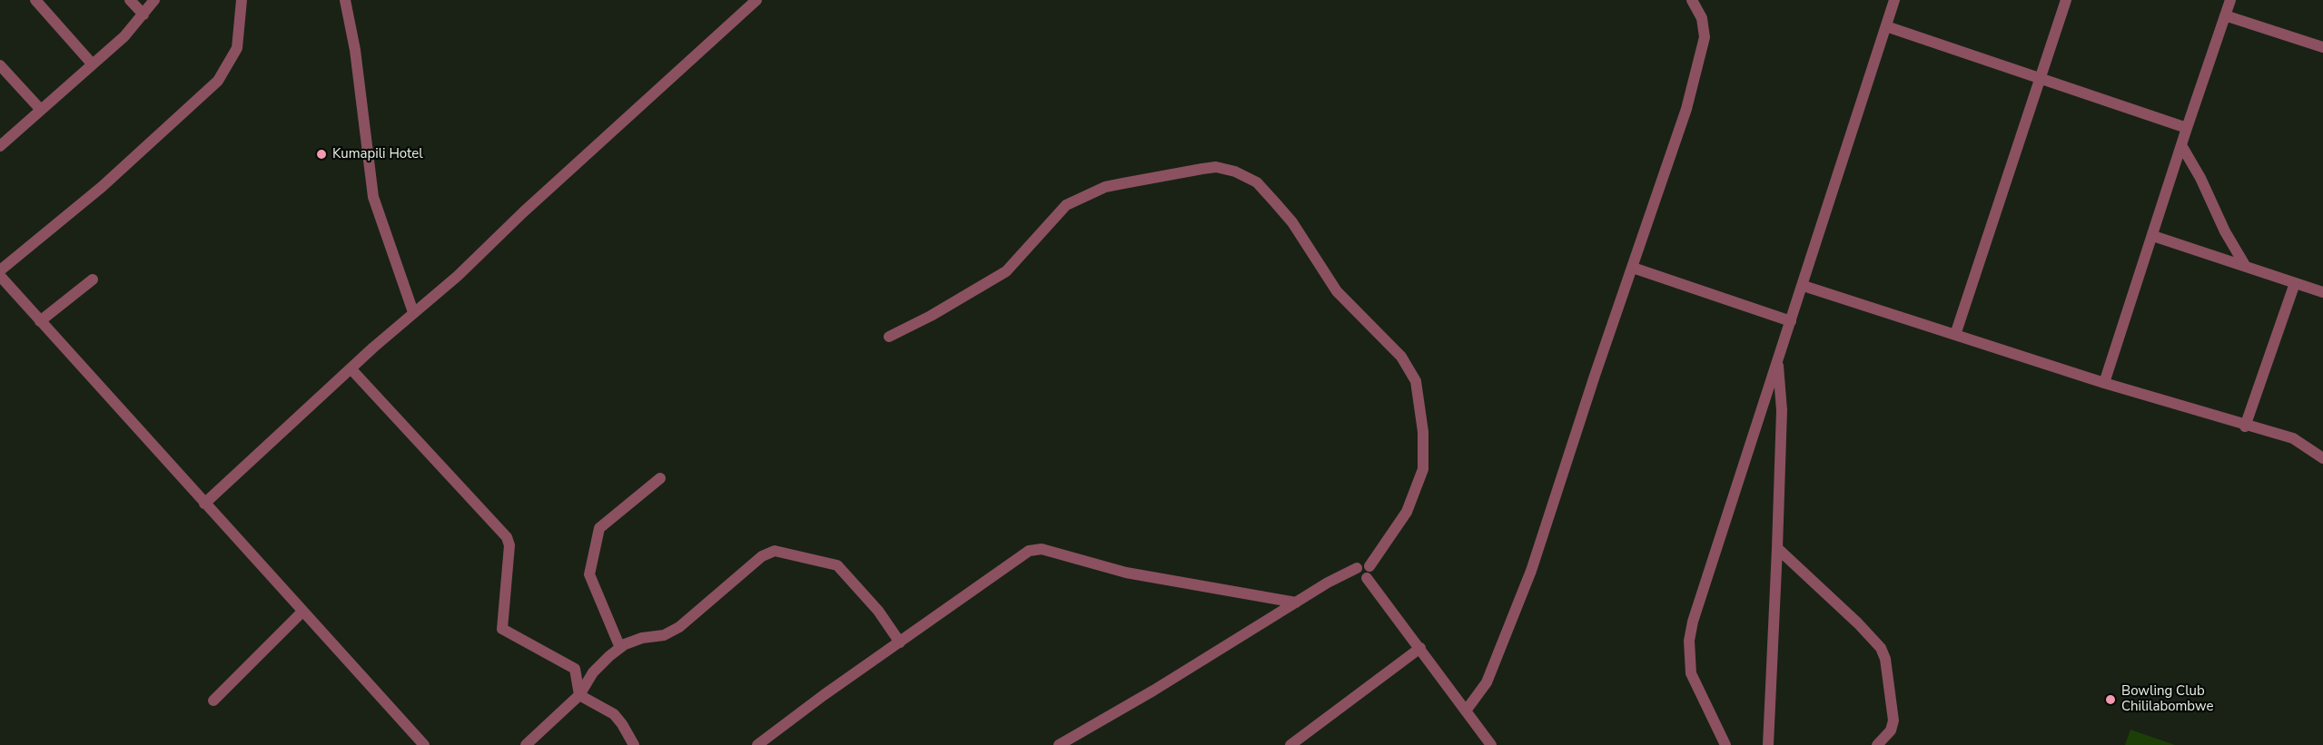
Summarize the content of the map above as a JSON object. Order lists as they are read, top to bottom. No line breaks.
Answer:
{"places":["Kumapili Hotel","Bowling Club Chililabombwe"]}
